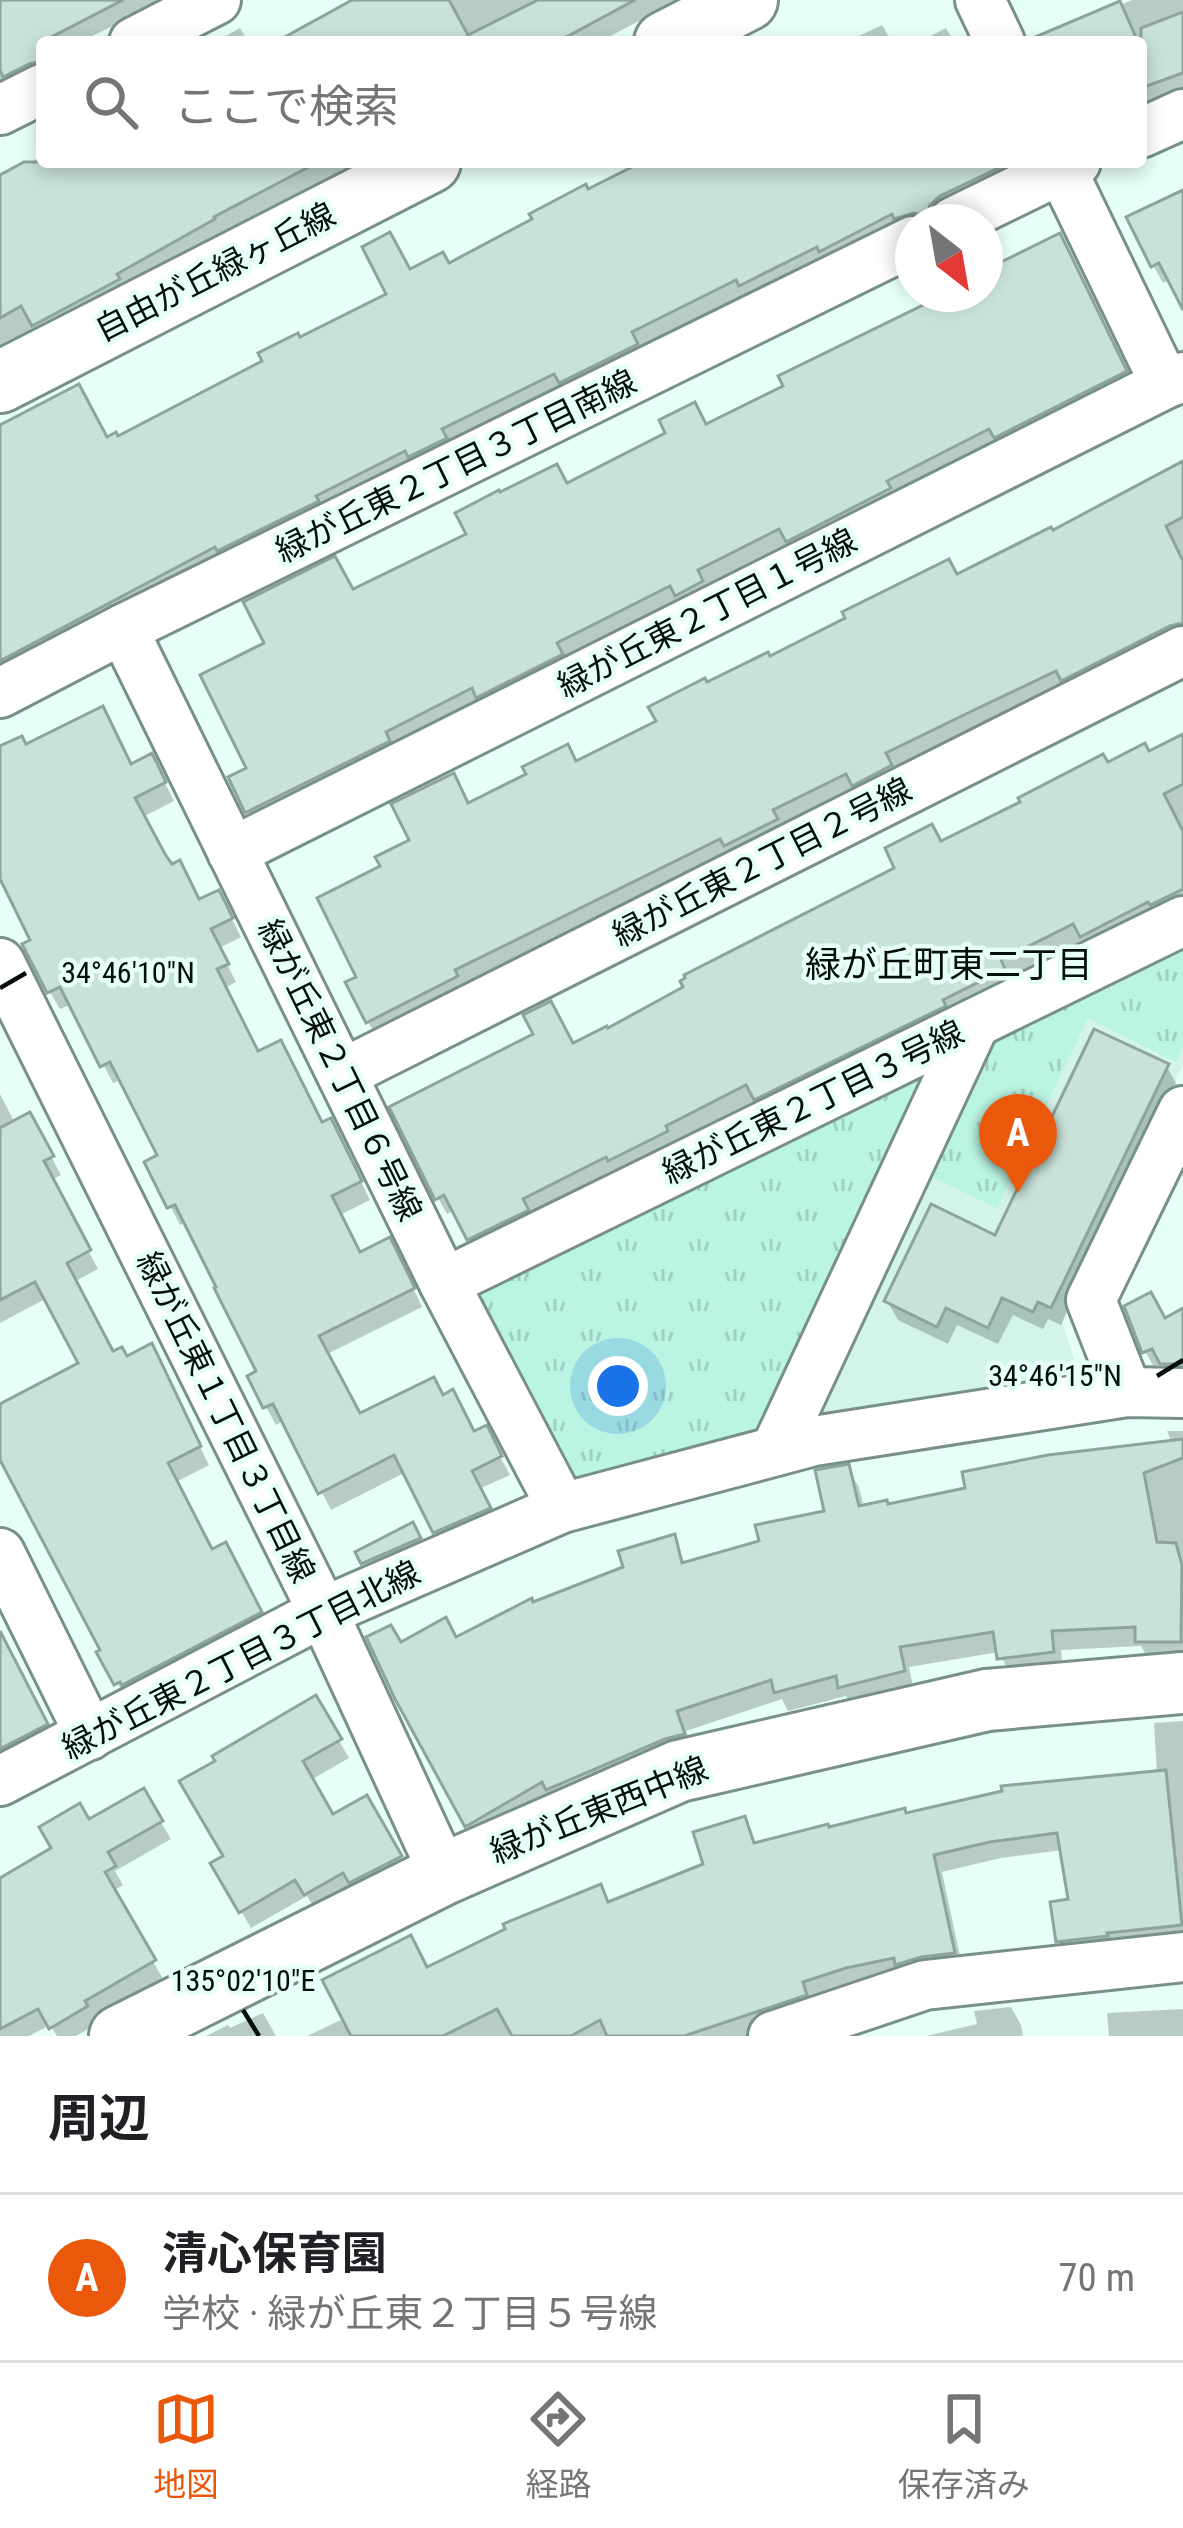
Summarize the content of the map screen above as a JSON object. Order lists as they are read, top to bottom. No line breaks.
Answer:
{"streets":{"street":["自由が丘緑ヶ丘線","緑が丘東２丁目３丁目南線","緑が丘東２丁目１号線","緑が丘東２丁目２号線","緑が丘東２丁目６号線","緑が丘東２丁目３号線","緑が丘東１丁目３丁目線","緑が丘東２丁目３丁目北線","緑が丘東西中線"]},"crossings":[["緑が丘東２丁目３丁目南線","緑が丘東２丁目６号線"],["緑が丘東２丁目１号線","緑が丘東２丁目６号線"],["緑が丘東２丁目２号線","緑が丘東２丁目６号線"],["緑が丘東２丁目６号線","緑が丘東２丁目３号線"],["緑が丘東２丁目６号線","緑が丘東２丁目３丁目北線"],["緑が丘東１丁目３丁目線","緑が丘東２丁目３丁目北線"],["緑が丘東１丁目３丁目線","緑が丘東西中線"]],"districts":["緑が丘町東二丁目"],"north":"bottom right","page":{"search":"ここで検索","pins":"A","heading":"周辺","list":[{"mark":"A","name":"清心保育園","note":"学校 · 緑が丘東２丁目５号線","value":"70 m"}],"nav":["地図","経路","保存済み"]},"coordinates":["34°46'10\"N","34°46'15\"N","135°02'10\"E"]}
